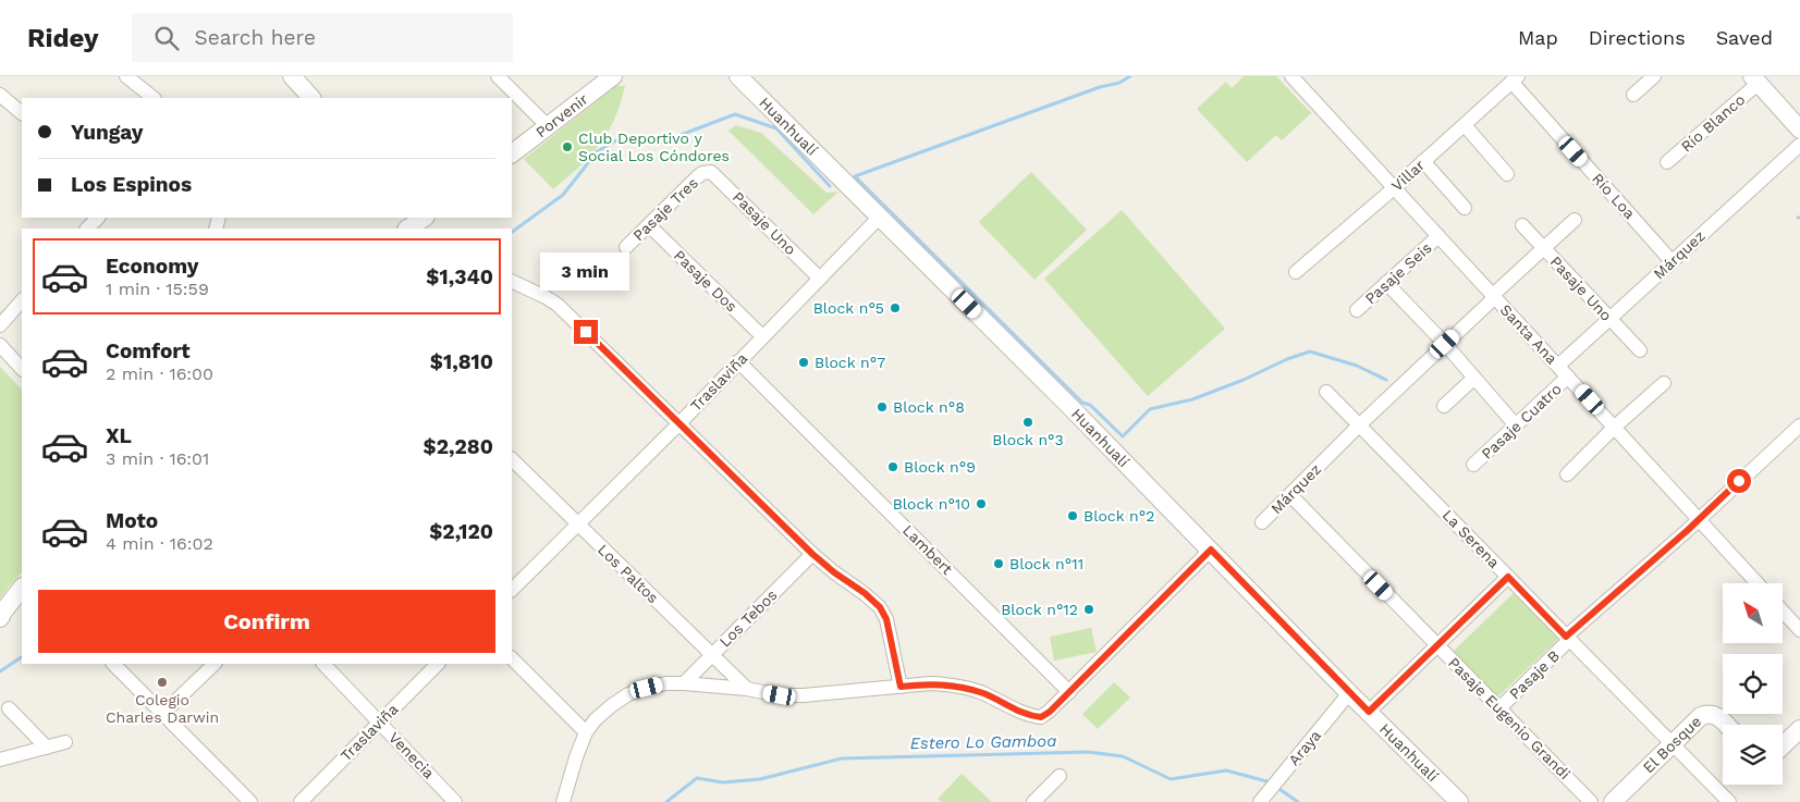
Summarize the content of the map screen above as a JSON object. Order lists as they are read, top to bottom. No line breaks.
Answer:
{"streets":{"street":["Porvenir","Río Blanco","Huanhualí","Villar","Río Loa","Pasaje Tres","Pasaje Uno","Márquez","Pasaje Seis","Pasaje Dos","Santa Ana","Traslaviña","Pasaje Cuatro","La Serena","Lambert","Los Paltos","Los Tebos","Pasaje B","Pasaje Eugenio Grandi","El Bosque","Araya","Venecia"]},"crossings":[["Huanhualí","Traslaviña"],["Huanhualí","Araya"],["Villar","Río Loa"],["Villar","Santa Ana"],["Río Loa","Márquez"],["Pasaje Tres","Pasaje Uno"],["Pasaje Tres","Pasaje Dos"],["Pasaje Uno","Márquez"],["Pasaje Uno","Traslaviña"],["Márquez","Santa Ana"],["Márquez","La Serena"],["Márquez","Pasaje Eugenio Grandi"],["Pasaje Seis","Santa Ana"],["Pasaje Dos","Traslaviña"],["Santa Ana","Pasaje Cuatro"],["Santa Ana","Pasaje B"],["Traslaviña","Lambert"],["Traslaviña","Los Paltos"],["Traslaviña","Venecia"],["La Serena","Pasaje B"],["La Serena","El Bosque"],["Los Paltos","Los Tebos"],["Pasaje B","Pasaje Eugenio Grandi"]],"water":["Estero Lo Gamboa"],"places":["Club Deportivo y Social Los Cóndores","Block n°5","Block n°7","Block n°8","Block n°3","Block n°9","Block n°10","Block n°2","Block n°11","Block n°12","Colegio Charles Darwin"],"north":"top left","page":{"header":"Ridey","search":"Search here","nav":["Map","Directions","Saved"],"banner":["Yungay","Los Espinos"],"list":[{"name":"Economy","note":"1 min · 15:59","value":"$1,340"},{"name":"Comfort","note":"2 min · 16:00","value":"$1,810"},{"name":"XL","note":"3 min · 16:01","value":"$2,280"},{"name":"Moto","note":"4 min · 16:02","value":"$2,120"}],"bubble":"3 min","buttons":"Confirm"}}
